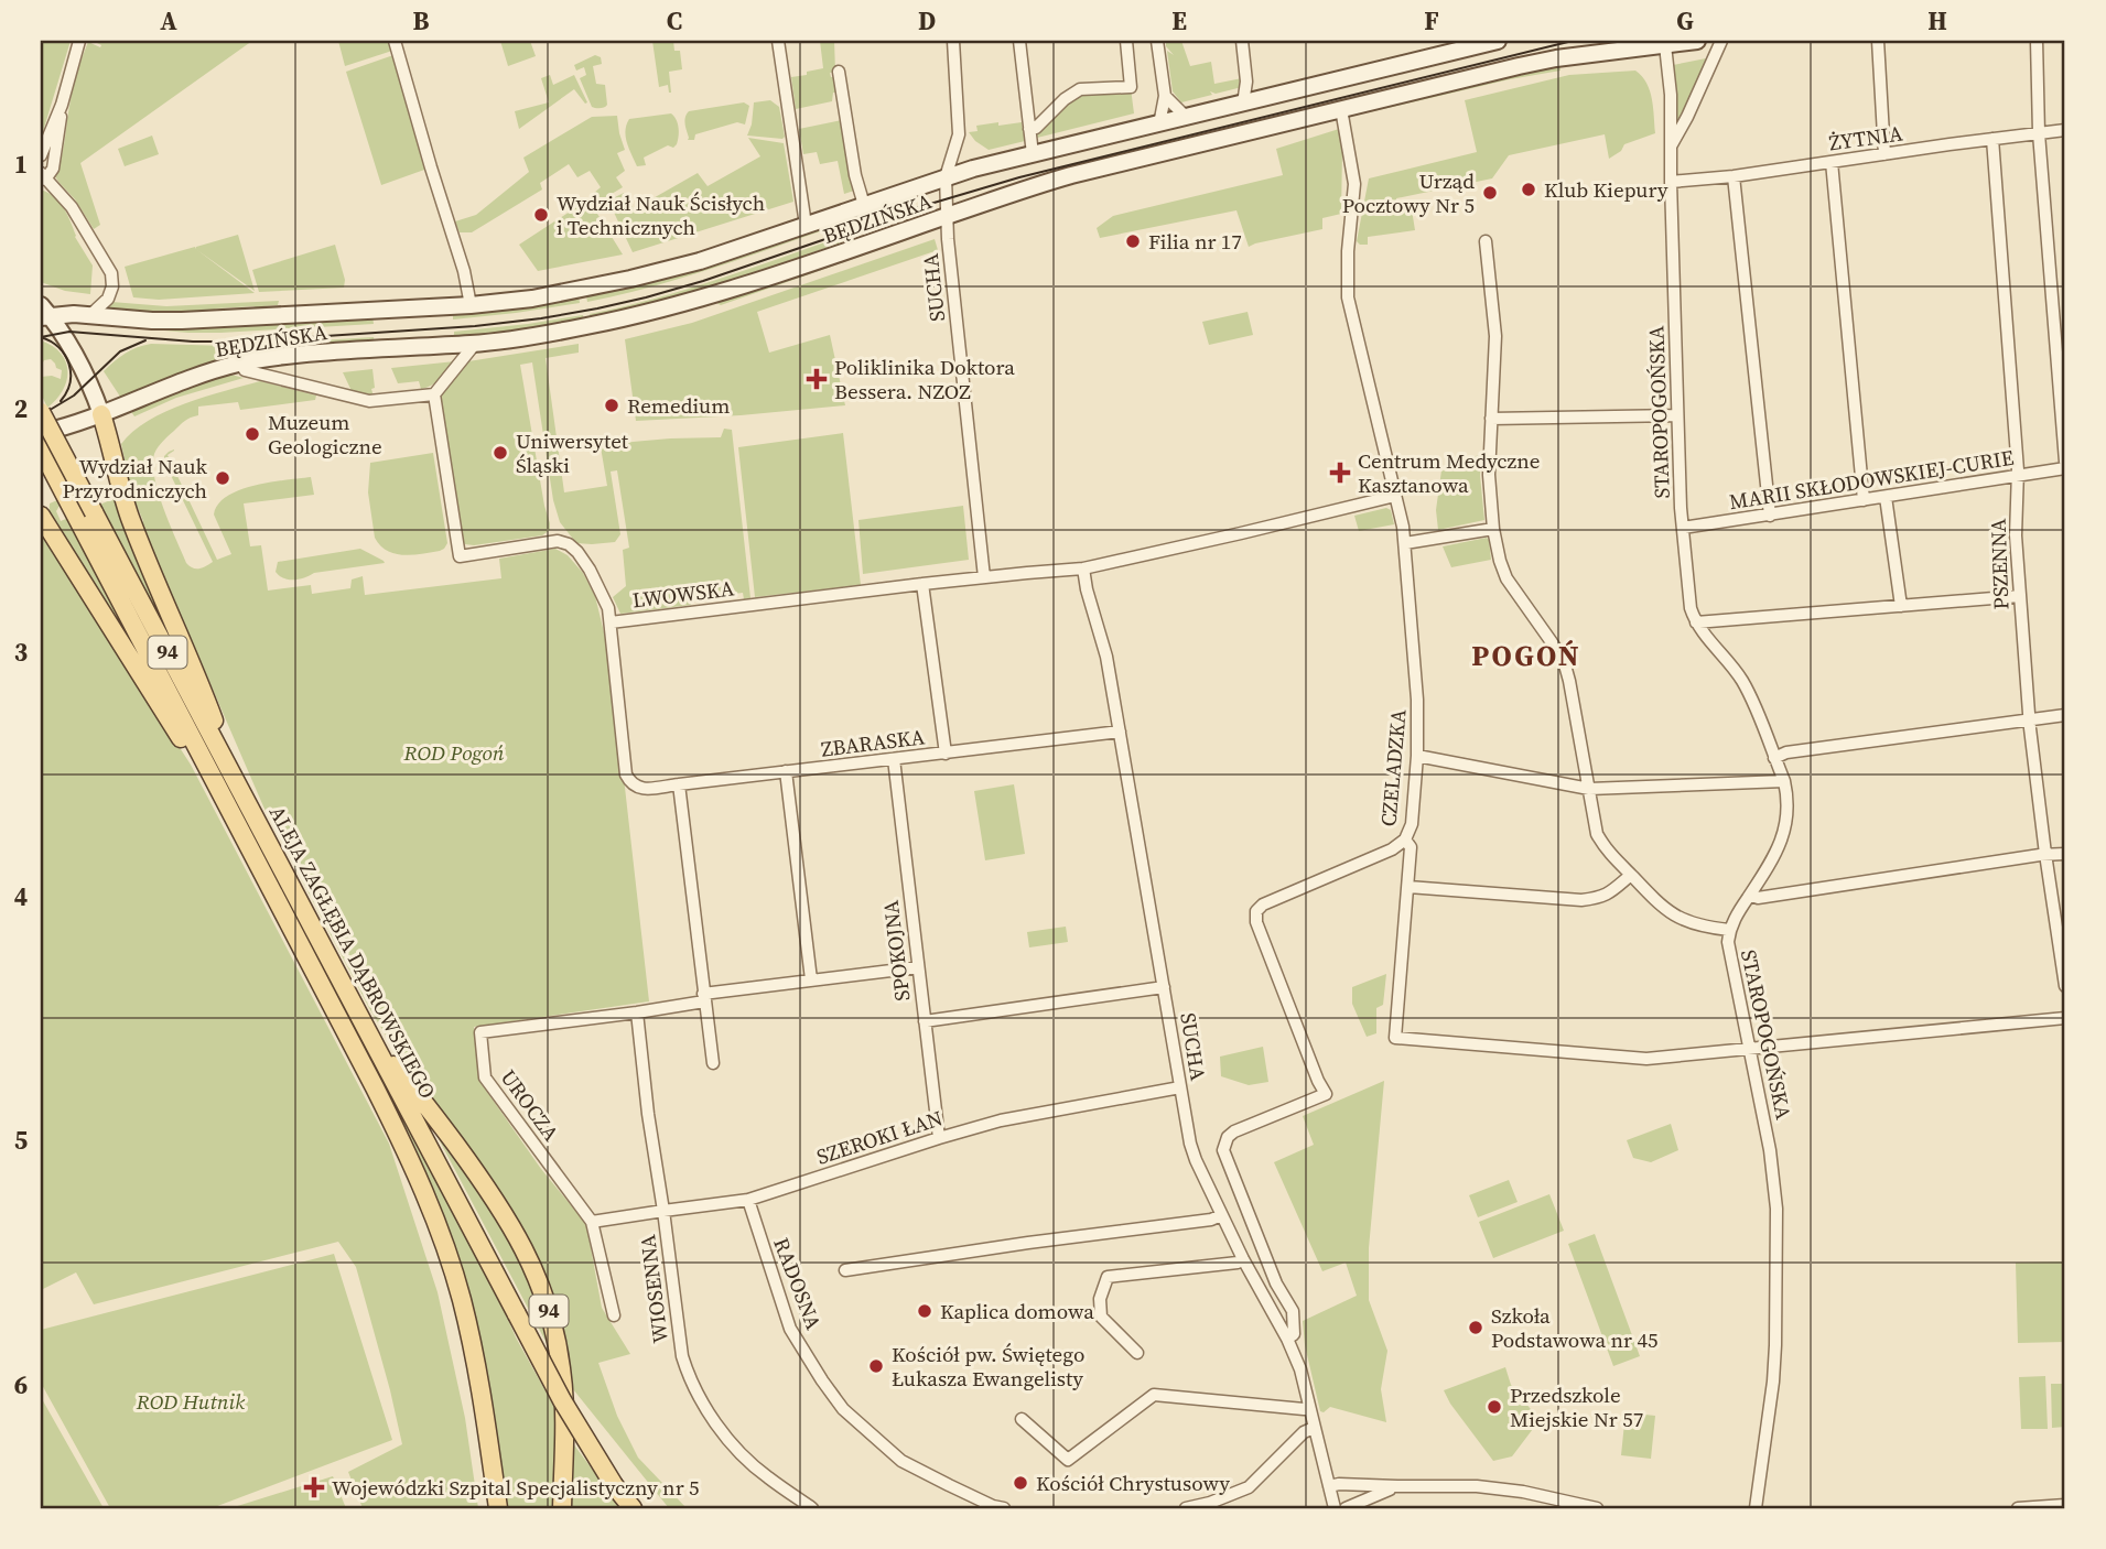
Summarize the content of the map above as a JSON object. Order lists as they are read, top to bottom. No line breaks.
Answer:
{"streets":{"main road":["94","ALEJA ZAGŁĘBIA DĄBROWSKIEGO"],"street":["ŻYTNIA","BĘDZIŃSKA","SUCHA","STAROPOGOŃSKA","MARII SKŁODOWSKIEJ-CURIE","PSZENNA","LWOWSKA","ZBARASKA","CZELADZKA","SPOKOJNA","UROCZA","SZEROKI ŁAN","RADOSNA","WIOSENNA"]},"crossings":[["ŻYTNIA","STAROPOGOŃSKA"],["ŻYTNIA","PSZENNA"],["BĘDZIŃSKA","SUCHA"],["BĘDZIŃSKA","STAROPOGOŃSKA"],["BĘDZIŃSKA","CZELADZKA"],["SUCHA","LWOWSKA"],["SUCHA","ZBARASKA"],["SUCHA","CZELADZKA"],["SUCHA","SZEROKI ŁAN"],["STAROPOGOŃSKA","MARII SKŁODOWSKIEJ-CURIE"],["MARII SKŁODOWSKIEJ-CURIE","PSZENNA"],["LWOWSKA","ZBARASKA"],["LWOWSKA","CZELADZKA"],["94","ALEJA ZAGŁĘBIA DĄBROWSKIEGO"],["ZBARASKA","SPOKOJNA"],["SPOKOJNA","UROCZA"],["SPOKOJNA","SZEROKI ŁAN"],["UROCZA","SZEROKI ŁAN"],["UROCZA","WIOSENNA"],["SZEROKI ŁAN","RADOSNA"],["SZEROKI ŁAN","WIOSENNA"]],"districts":["POGOŃ"],"parks":["ROD Pogoń","ROD Hutnik"],"places":{"other":["Klub Kiepury","Urząd Pocztowy Nr 5","Wydział Nauk Ścisłych i Technicznych","Filia nr 17","Remedium","Muzeum Geologiczne","Uniwersytet Śląski","Wydział Nauk Przyrodniczych","Kaplica domowa","Szkoła Podstawowa nr 45","Kościół pw. Świętego Łukasza Ewangelisty","Przedszkole Miejskie Nr 57","Kościół Chrystusowy"],"health":["Poliklinika Doktora Bessera. NZOZ","Centrum Medyczne Kasztanowa","Wojewódzki Szpital Specjalistyczny nr 5"]},"grid":{"columns":["A","B","C","D","E","F","G","H"],"rows":["1","2","3","4","5","6"]}}
